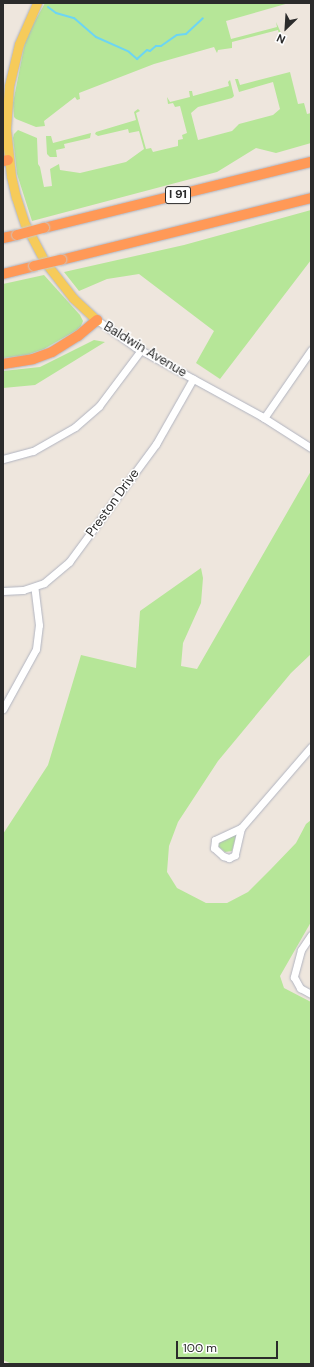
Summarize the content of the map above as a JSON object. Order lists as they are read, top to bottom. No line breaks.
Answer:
{"streets":{"highway":["I 91"],"main road":["Baldwin Avenue"],"street":["Preston Drive"]},"crossings":[["Baldwin Avenue","Preston Drive"]],"scale_bar":"100 m","north":"bottom left"}
